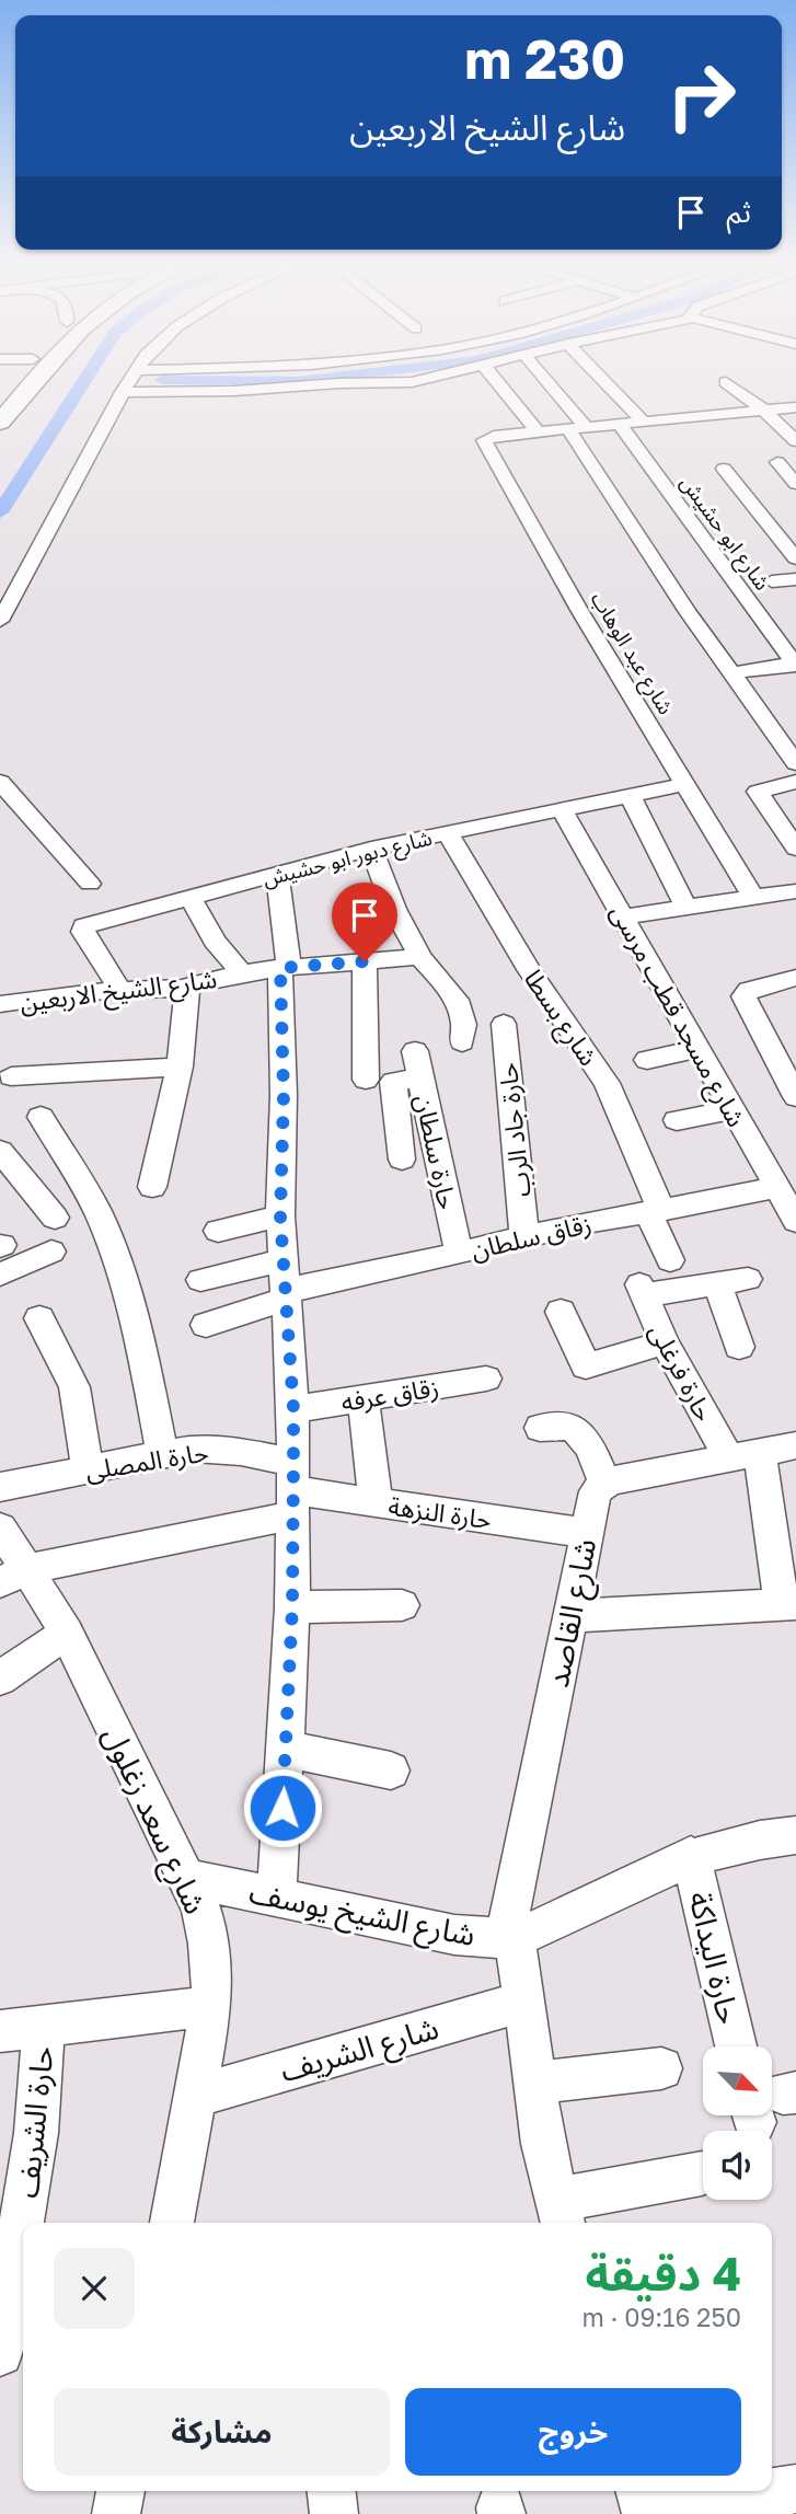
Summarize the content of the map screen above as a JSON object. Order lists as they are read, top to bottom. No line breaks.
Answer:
{"streets":{"street":["شارع ابو حشيش","شارع عبد الوهاب","شارع دبور ابو حشيش","شارع الشيخ الاربعين","شارع مسجد قطب مرسى","شارع بسطا","حارة جاد الرب","حارة سلطان","زقاق سلطان","حارة فرغلى","زقاق عرفه","حارة المصلى","حارة النزهة","شارع القاصد","شارع سعد زغلول","شارع الشيخ يوسف","حارة اليداكة","شارع الشريف","حارة الشريف"]},"crossings":[["شارع عبد الوهاب","شارع دبور ابو حشيش"],["شارع دبور ابو حشيش","شارع الشيخ الاربعين"],["شارع دبور ابو حشيش","شارع مسجد قطب مرسى"],["شارع دبور ابو حشيش","شارع بسطا"],["شارع مسجد قطب مرسى","زقاق سلطان"],["شارع بسطا","زقاق سلطان"],["حارة جاد الرب","زقاق سلطان"],["حارة سلطان","زقاق سلطان"],["حارة المصلى","حارة النزهة"],["حارة النزهة","شارع القاصد"],["شارع القاصد","شارع الشيخ يوسف"],["شارع القاصد","شارع الشريف"],["شارع سعد زغلول","شارع الشيخ يوسف"],["شارع سعد زغلول","شارع الشريف"],["شارع الشيخ يوسف","حارة اليداكة"]],"north":"bottom right","page":{"turn":["230 m","شارع الشيخ الاربعين"],"then":"ثم","heading":["4 دقيقة","250 m · 09:16"],"buttons":["خروج","مشاركة"]}}
